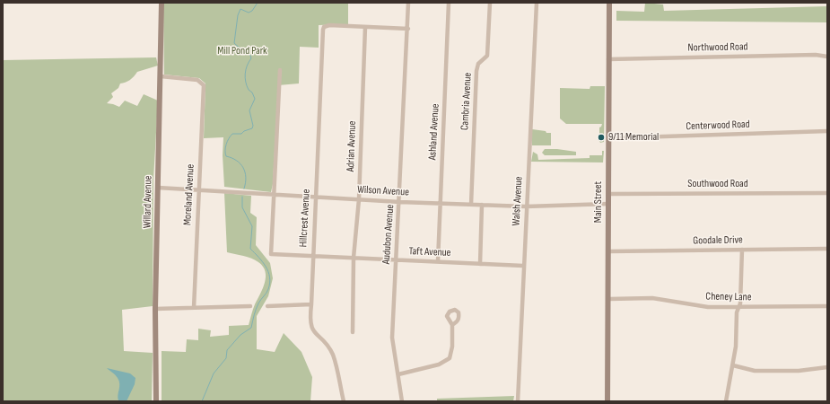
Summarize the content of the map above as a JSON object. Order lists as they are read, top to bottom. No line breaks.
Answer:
{"streets":{"main road":["Willard Avenue","Main Street"],"street":["Northwood Road","Cambria Avenue","Centerwood Road","Ashland Avenue","Adrian Avenue","Southwood Road","Wilson Avenue","Moreland Avenue","Walsh Avenue","Hillcrest Avenue","Audubon Avenue","Goodale Drive","Taft Avenue","Cheney Lane"]},"crossings":[["Northwood Road","Main Street"],["Cambria Avenue","Wilson Avenue"],["Centerwood Road","Main Street"],["Ashland Avenue","Wilson Avenue"],["Ashland Avenue","Taft Avenue"],["Adrian Avenue","Wilson Avenue"],["Adrian Avenue","Hillcrest Avenue"],["Adrian Avenue","Taft Avenue"],["Southwood Road","Main Street"],["Wilson Avenue","Moreland Avenue"],["Wilson Avenue","Walsh Avenue"],["Wilson Avenue","Willard Avenue"],["Wilson Avenue","Main Street"],["Wilson Avenue","Hillcrest Avenue"],["Wilson Avenue","Audubon Avenue"],["Wilson Avenue","Taft Avenue"],["Moreland Avenue","Willard Avenue"],["Walsh Avenue","Taft Avenue"],["Main Street","Goodale Drive"],["Main Street","Cheney Lane"],["Hillcrest Avenue","Taft Avenue"],["Audubon Avenue","Taft Avenue"]],"parks":["Mill Pond Park"],"places":["9/11 Memorial"]}
